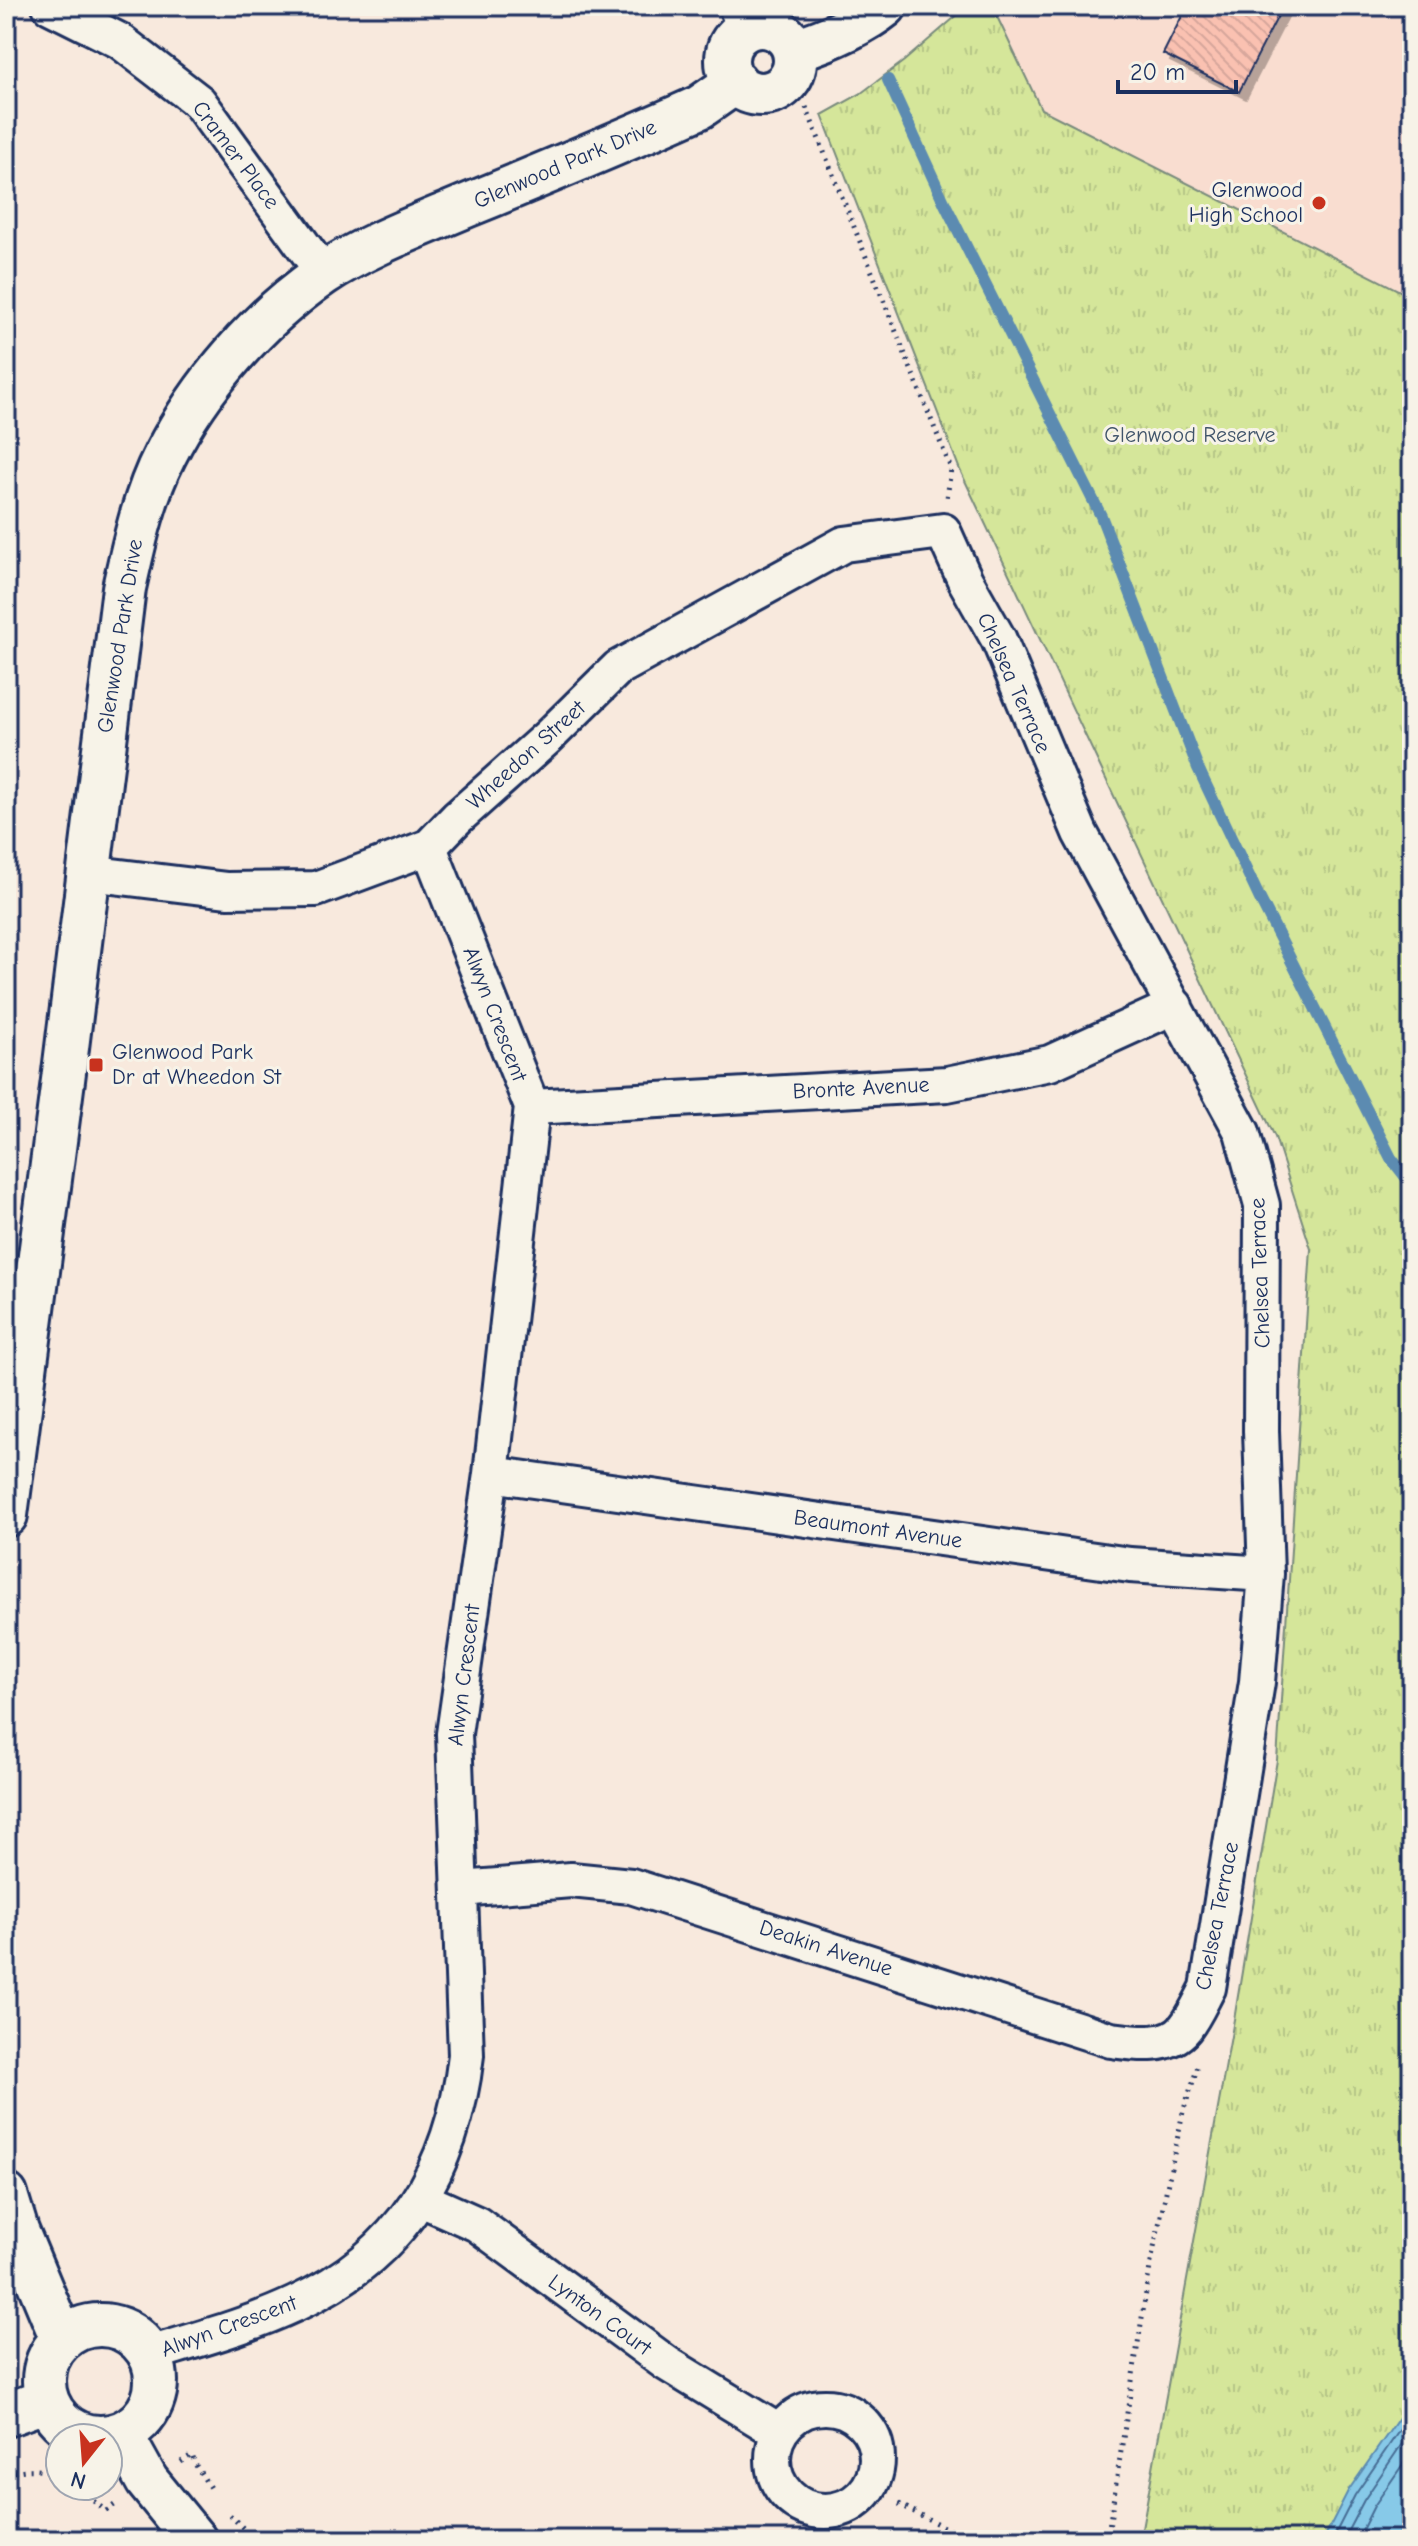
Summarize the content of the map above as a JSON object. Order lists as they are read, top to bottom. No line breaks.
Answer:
{"streets":{"street":["Cramer Place","Glenwood Park Drive","Chelsea Terrace","Wheedon Street","Alwyn Crescent","Bronte Avenue","Beaumont Avenue","Deakin Avenue","Lynton Court"]},"crossings":[["Cramer Place","Glenwood Park Drive"],["Glenwood Park Drive","Wheedon Street"],["Chelsea Terrace","Wheedon Street"],["Chelsea Terrace","Bronte Avenue"],["Chelsea Terrace","Beaumont Avenue"],["Chelsea Terrace","Deakin Avenue"],["Wheedon Street","Alwyn Crescent"],["Alwyn Crescent","Bronte Avenue"],["Alwyn Crescent","Beaumont Avenue"],["Alwyn Crescent","Deakin Avenue"],["Alwyn Crescent","Lynton Court"]],"parks":["Glenwood Reserve"],"places":{"other":["Glenwood High School"],"transit":["Glenwood Park Dr at Wheedon St"]},"scale_bar":"20 m","north":"bottom"}
